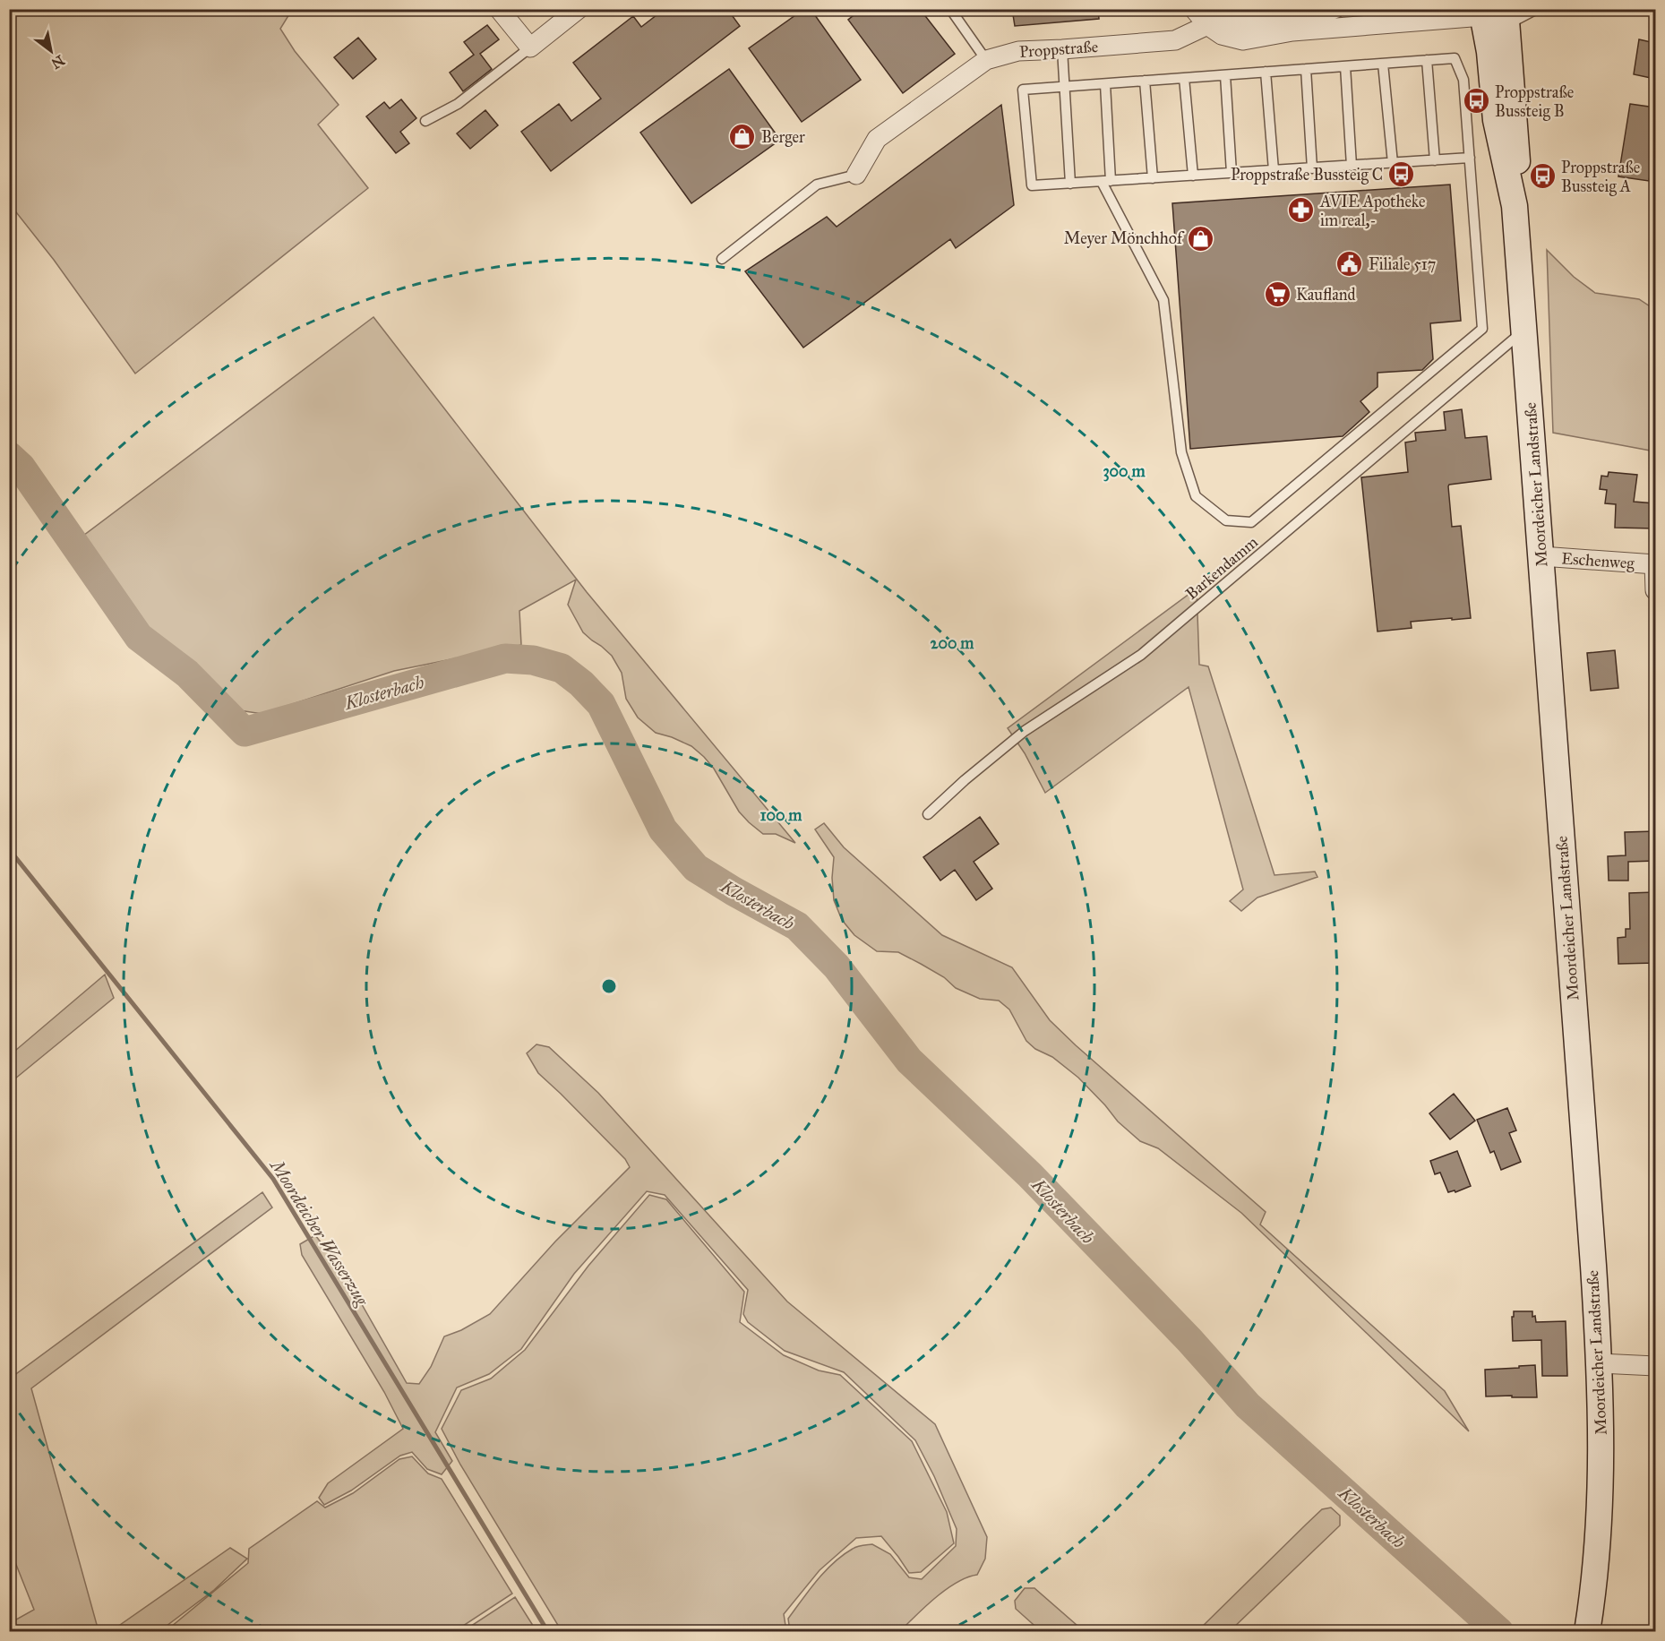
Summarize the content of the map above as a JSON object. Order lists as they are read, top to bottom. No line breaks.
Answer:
{"streets":{"main road":["Moordeicher Landstraße"],"street":["Proppstraße","Eschenweg"],"lane":["Barkendamm"]},"crossings":[["Moordeicher Landstraße","Eschenweg"],["Moordeicher Landstraße","Barkendamm"]],"water":["Klosterbach","Moordeicher Wasserzug"],"places":{"bus stop":["Proppstraße Bussteig B","Proppstraße Bussteig C","Proppstraße Bussteig A"],"shop":["Berger","Meyer Mönchhof"],"pharmacy":["AVIE Apotheke im real,-"],"public building":["Filiale 517"],"supermarket":["Kaufland"]},"north":"bottom right","rings":["300 m","200 m","100 m"]}
